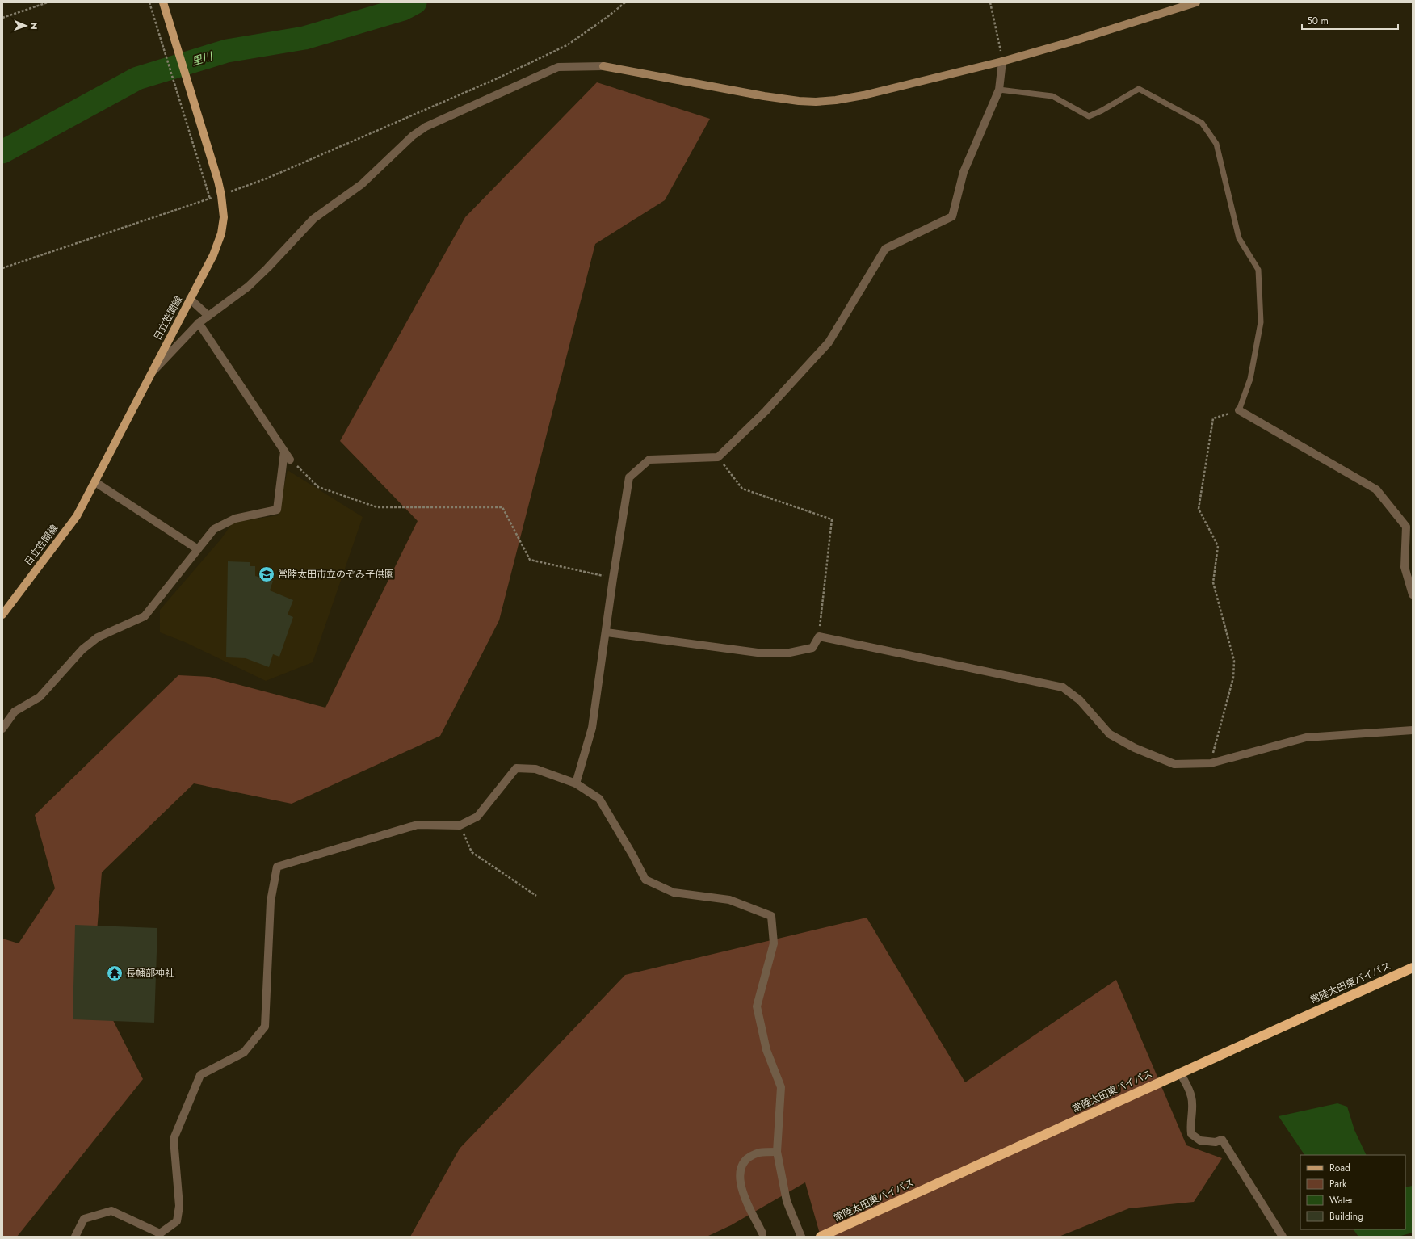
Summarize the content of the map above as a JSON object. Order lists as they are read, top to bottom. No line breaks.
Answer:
{"streets":{"highway":["常陸太田東バイパス"],"main road":["日立笠間線"]},"water":["里川"],"places":{"school or university":["常陸太田市立のぞみ子供園"],"temple":["長幡部神社"]},"legend":["Road","Park","Water","Building"],"scale_bar":"50 m","north":"right"}
